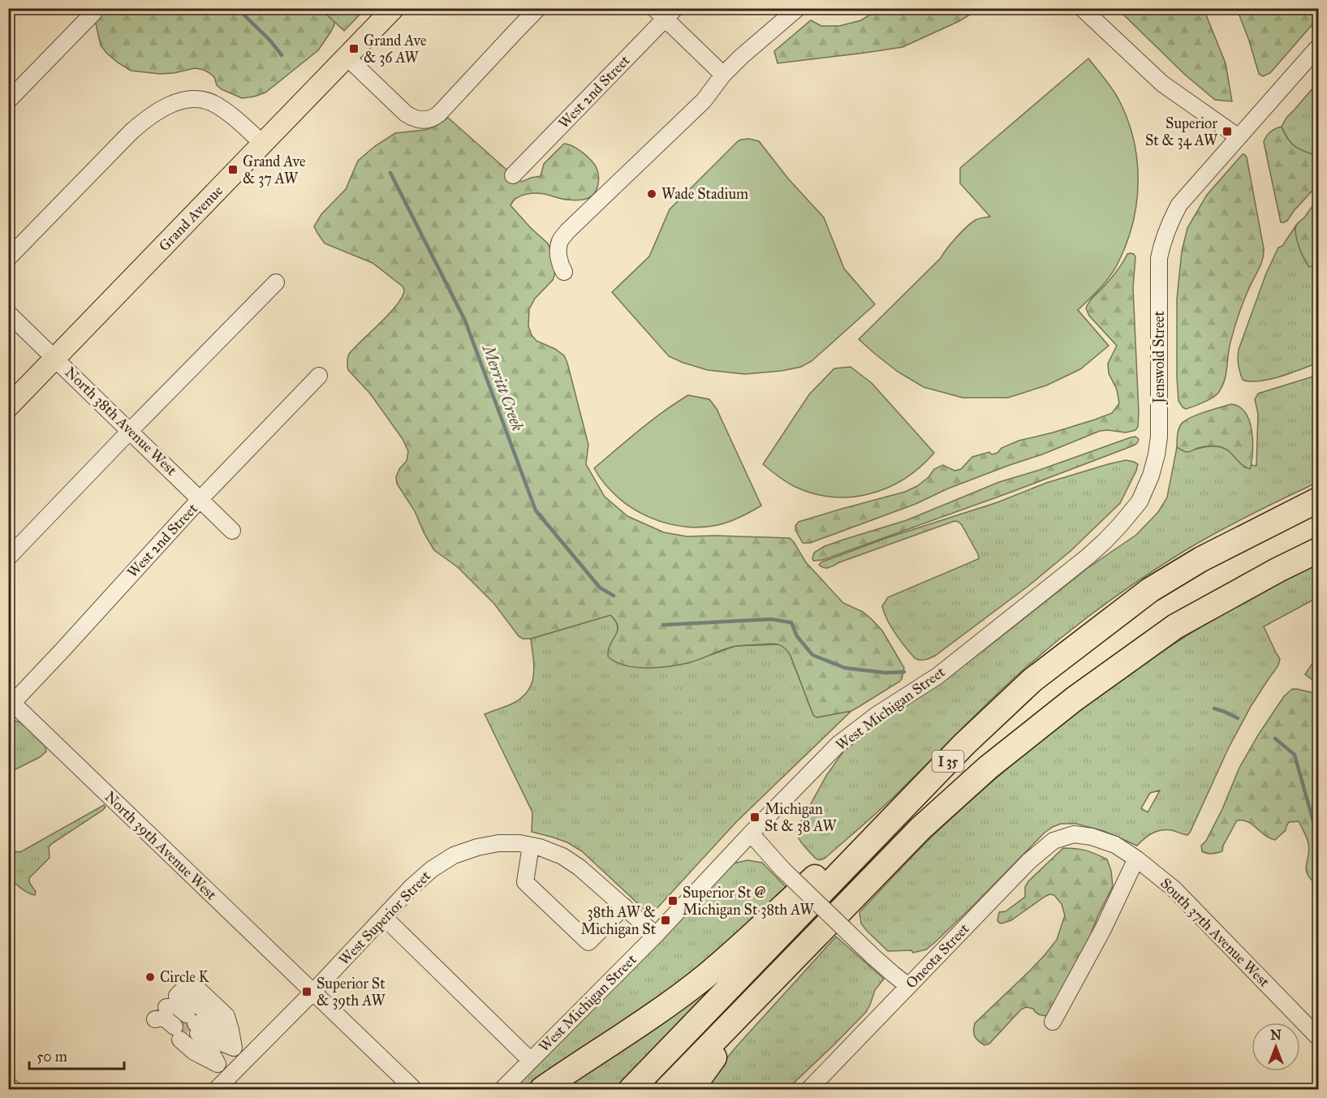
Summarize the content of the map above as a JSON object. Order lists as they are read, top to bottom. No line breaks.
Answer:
{"streets":{"highway":["I 35"],"main road":["Grand Avenue"],"street":["West 2nd Street","Jenswold Street","North 38th Avenue West","West Michigan Street","North 39th Avenue West","West Superior Street","South 37th Avenue West","Oneota Street"]},"crossings":[["West 2nd Street","North 38th Avenue West"],["West 2nd Street","North 39th Avenue West"],["Grand Avenue","North 38th Avenue West"],["Jenswold Street","West Michigan Street"],["West Michigan Street","West Superior Street"],["North 39th Avenue West","West Superior Street"],["South 37th Avenue West","Oneota Street"]],"water":["Merritt Creek"],"places":{"transit":["Grand Ave & 36 AW","Superior St & 34 AW","Grand Ave & 37 AW","Michigan St & 38 AW","Superior St @ Michigan St 38th AW","38th AW & Michigan St","Superior St & 39th AW"],"other":["Wade Stadium","Circle K"]},"scale_bar":"50 m","north":"top"}
